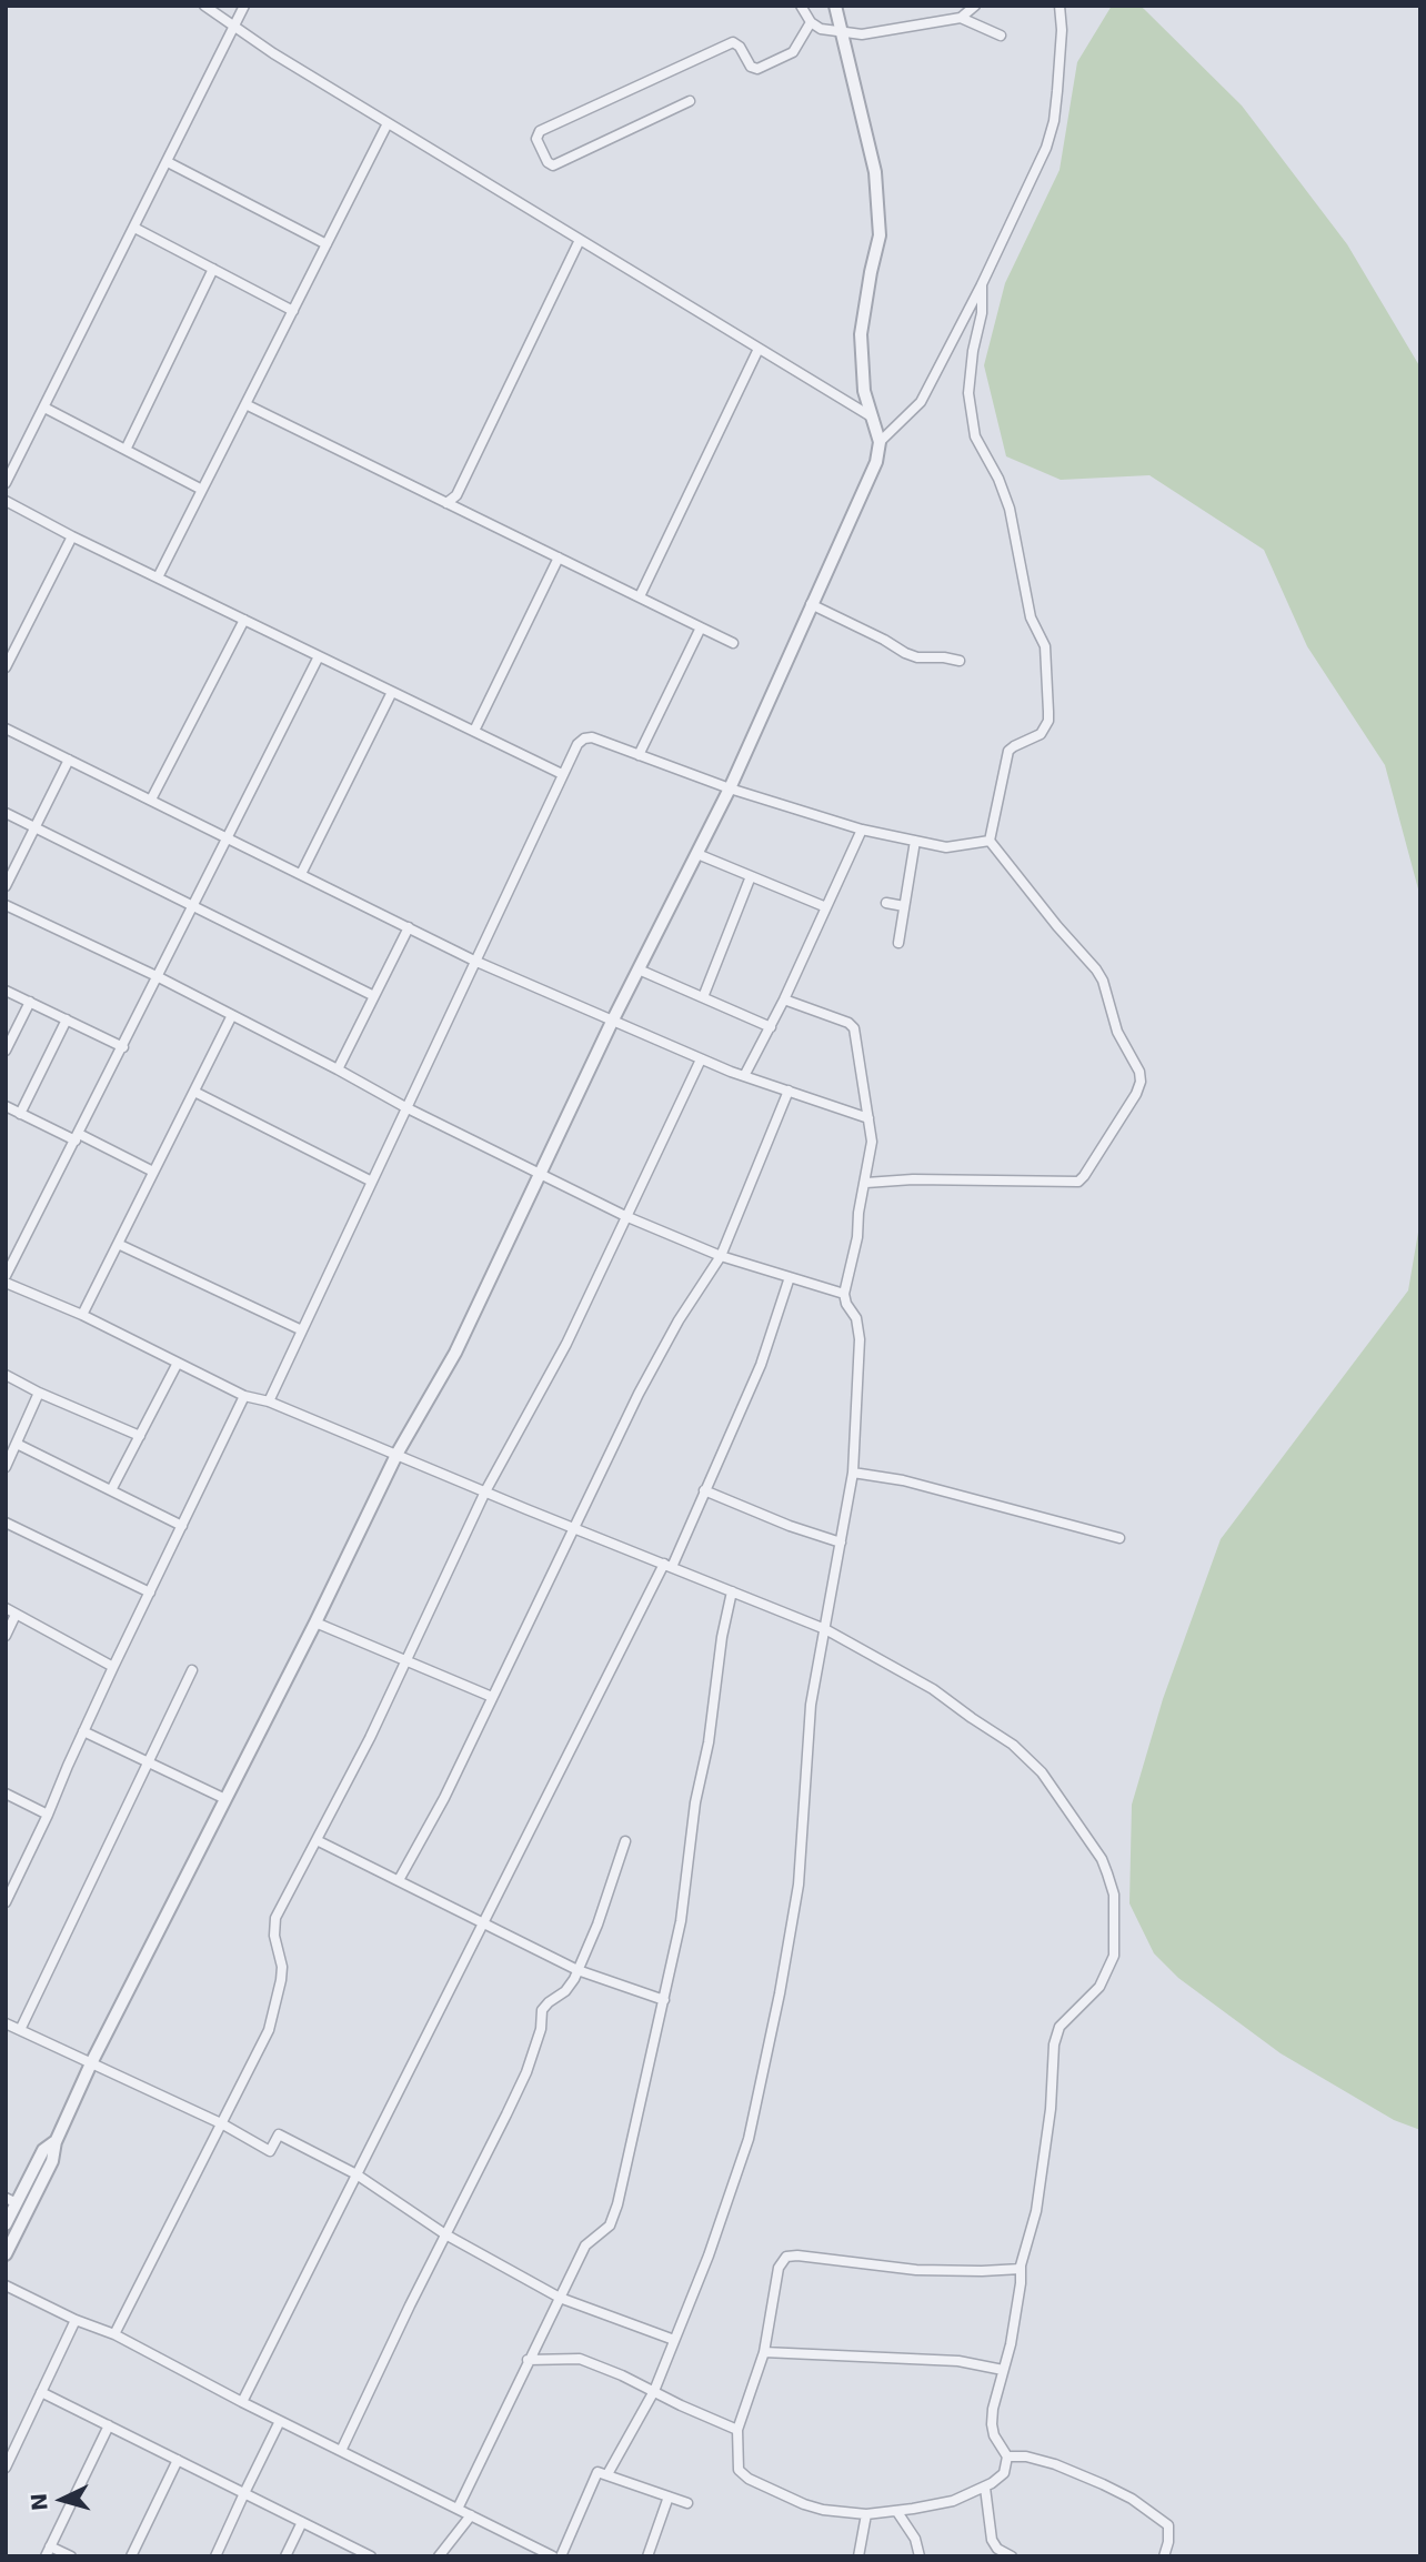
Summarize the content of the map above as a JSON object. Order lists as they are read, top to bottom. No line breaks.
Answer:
{"north":"left"}
